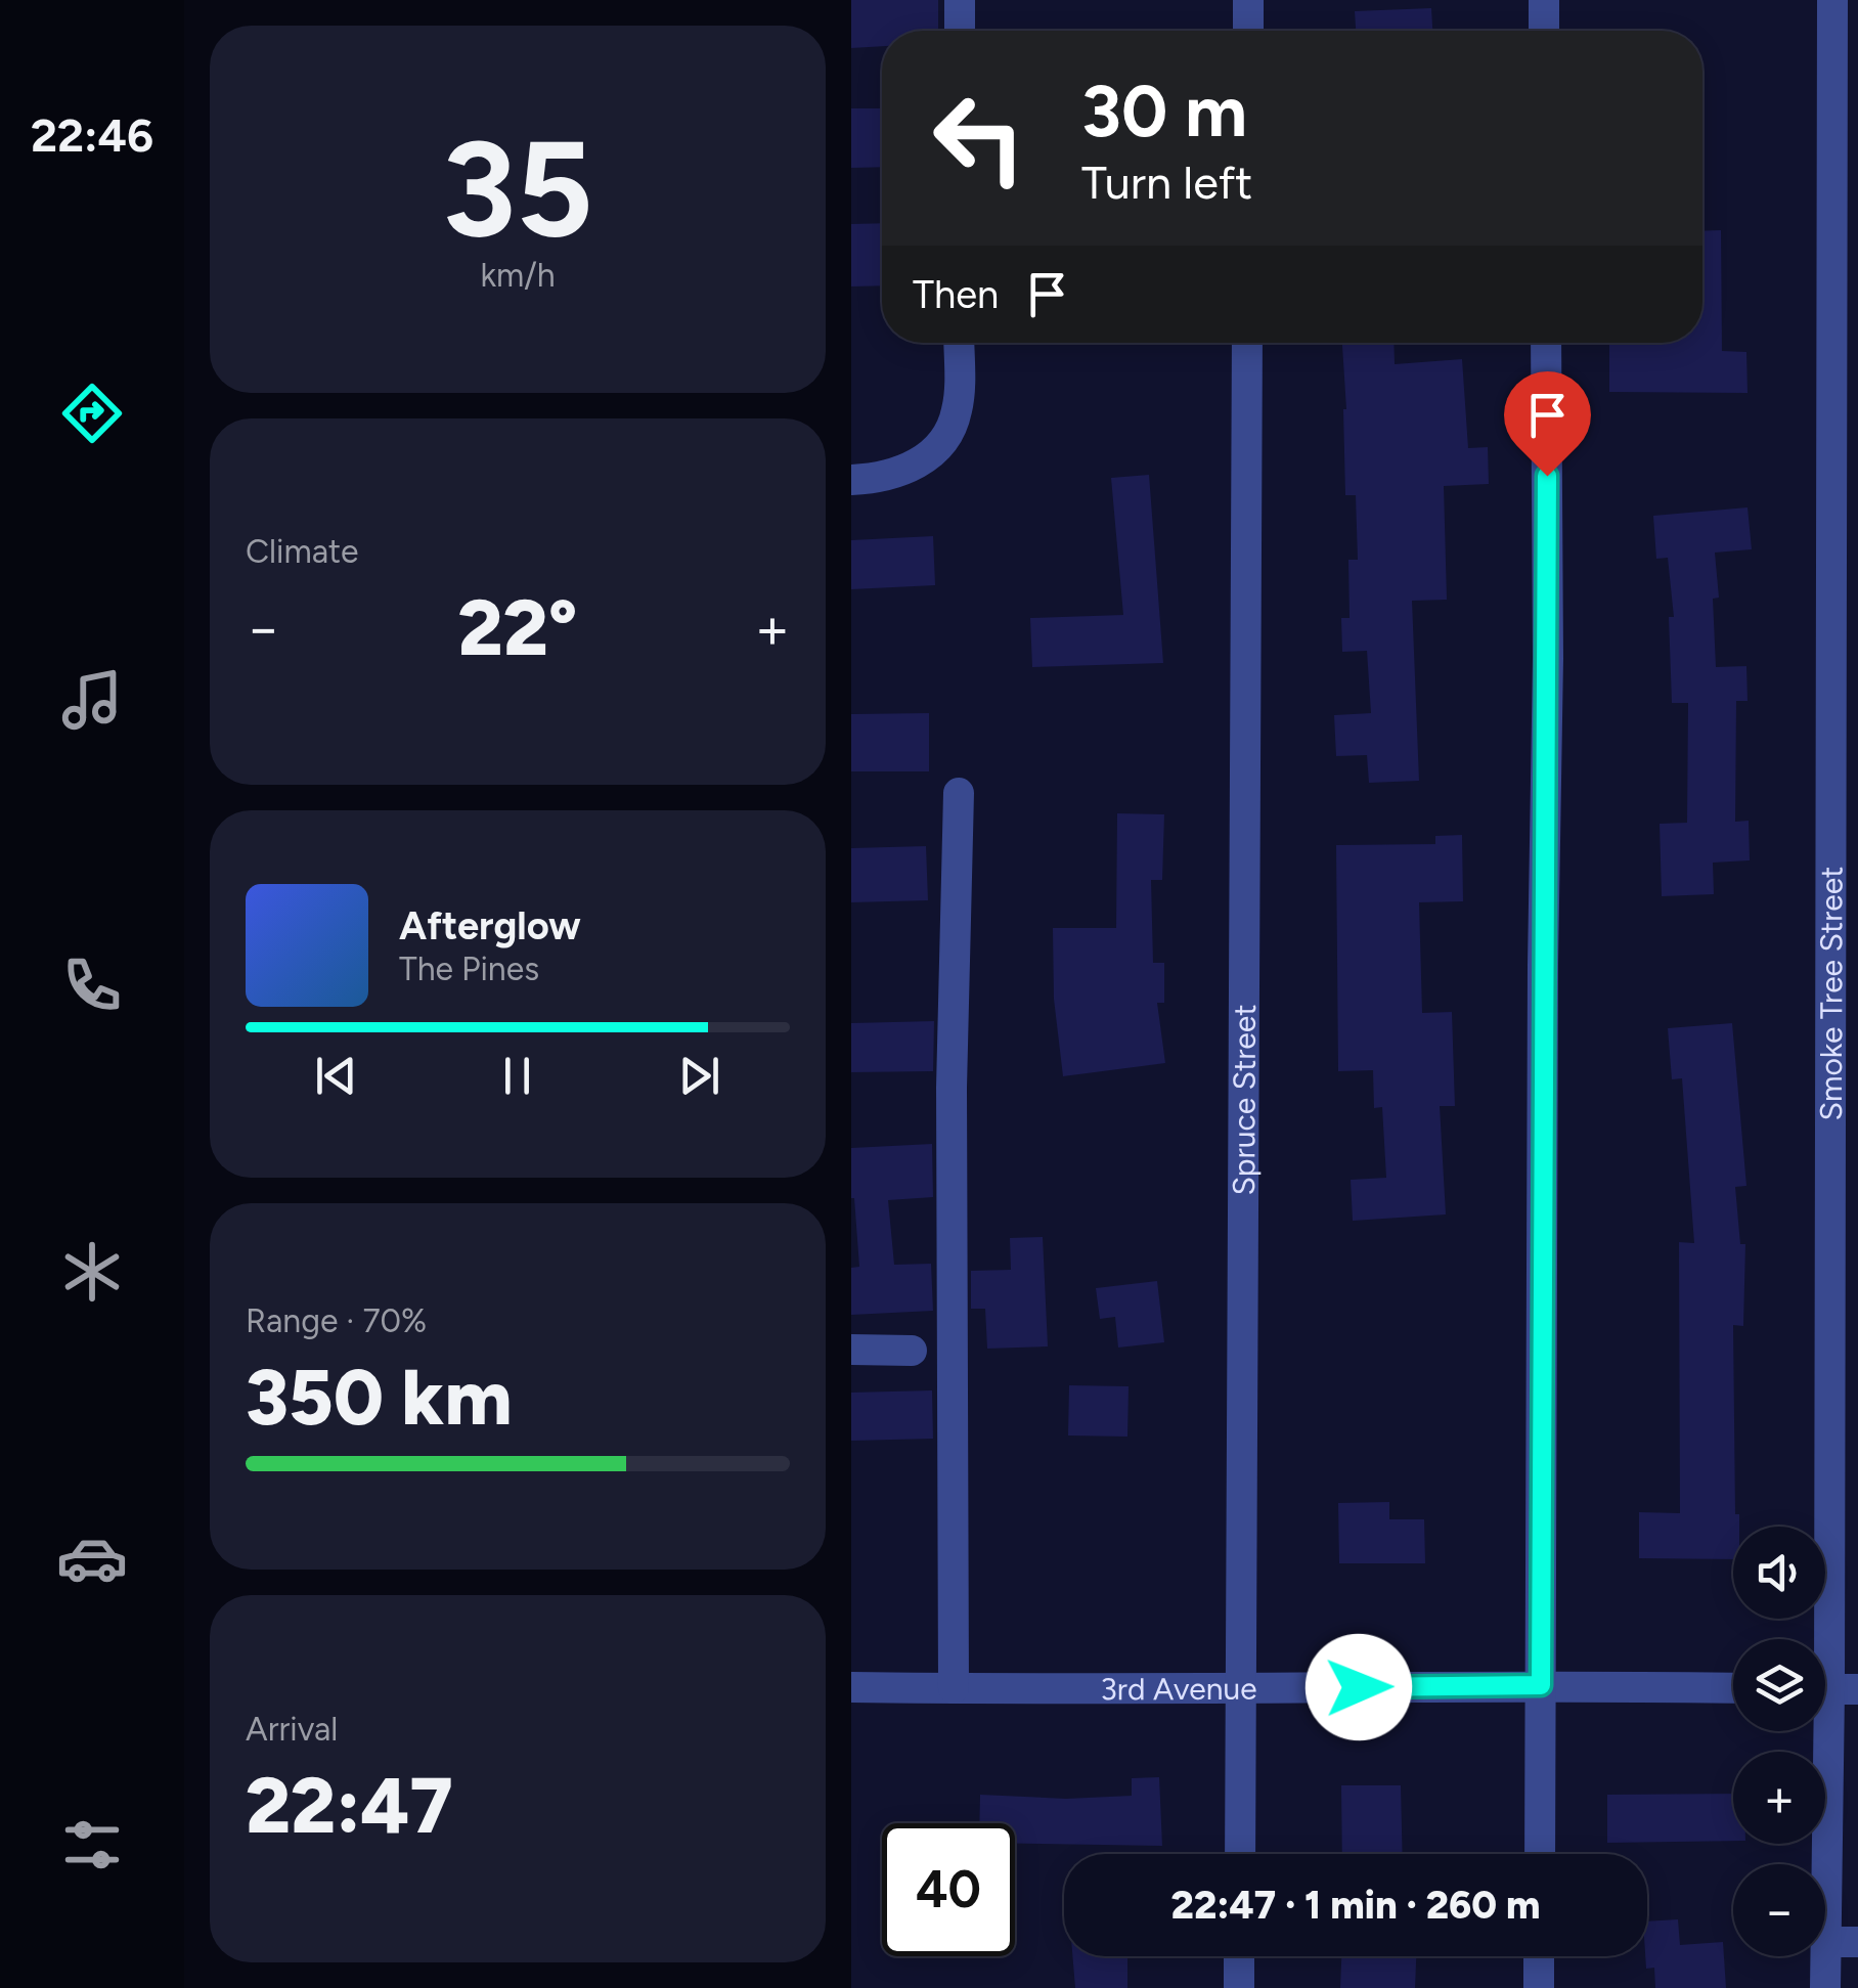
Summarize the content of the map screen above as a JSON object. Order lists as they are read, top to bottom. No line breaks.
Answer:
{"streets":{"street":["Smoke Tree Street","Spruce Street","3rd Avenue"]},"crossings":[["Spruce Street","3rd Avenue"]],"page":{"tabs":"22:46","tile":[["35","km/h"],"Climate",["Range · 70%","350 km"],["Arrival","22:47"]],"turn":["30 m","Turn left"],"then":"Then","heat":["−","22°","+"],"song":["Afterglow","The Pines"],"map_buttons":["+","−"],"limit":"40","trip":"22:47 · 1 min · 260 m"}}
